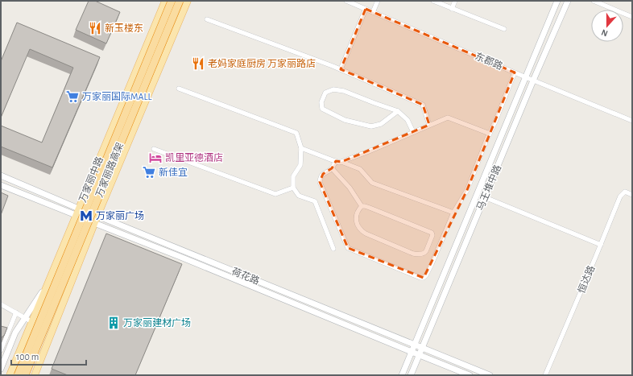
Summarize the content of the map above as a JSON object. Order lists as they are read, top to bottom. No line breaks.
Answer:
{"streets":{"highway":["万家丽路高架"],"main road":["万家丽中路","马王堆中路","荷花路"],"street":["东郡路","恒达路"]},"crossings":[["东郡路","马王堆中路"],["万家丽中路","荷花路"],["马王堆中路","荷花路"]],"places":{"restaurant":["新玉楼东","老妈家庭厨房 万家丽路店"],"supermarket":["万家丽国际MALL","新佳宜"],"hotel":["凯里亚德酒店"],"metro station":["万家丽广场"],"building":["万家丽建材广场"]},"scale_bar":"100 m","north":"bottom"}
